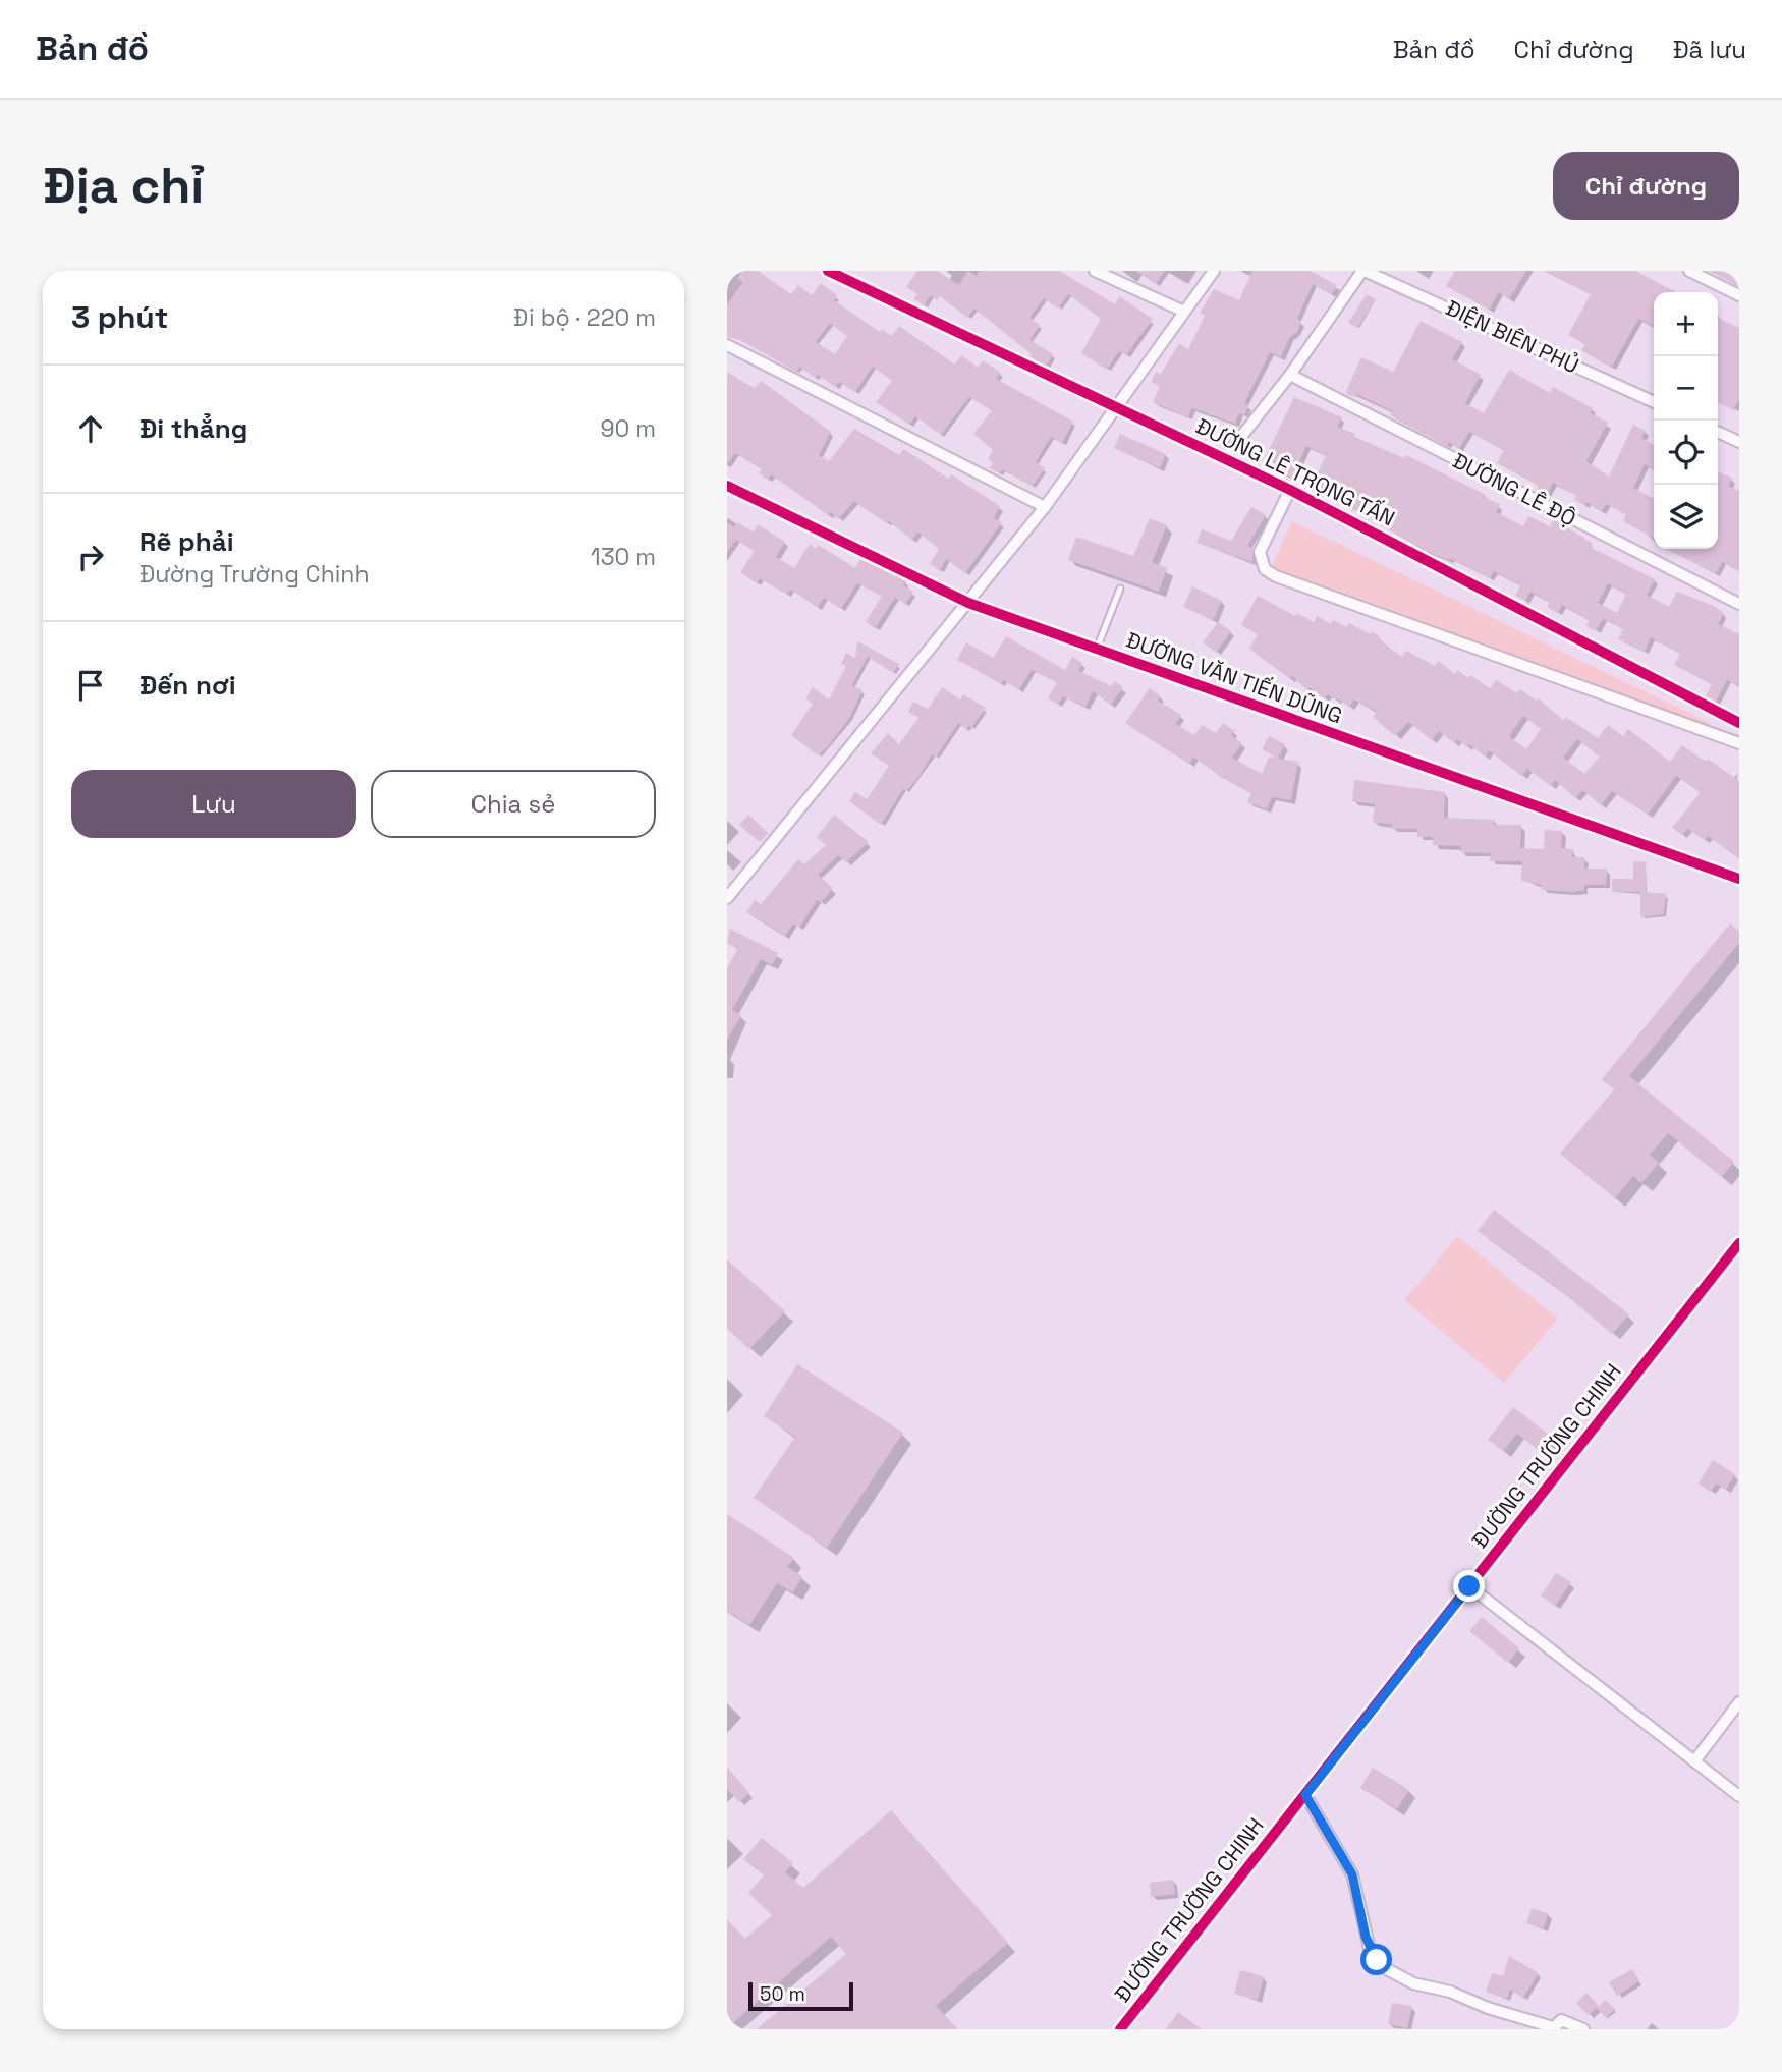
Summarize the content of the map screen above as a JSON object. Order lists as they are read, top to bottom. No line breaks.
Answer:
{"streets":{"street":["ĐIỆN BIÊN PHỦ","ĐƯỜNG LÊ TRỌNG TẤN","ĐƯỜNG LÊ ĐỘ","ĐƯỜNG VĂN TIẾN DŨNG","ĐƯỜNG TRƯỜNG CHINH"]},"scale_bar":"50 m","page":{"header":"Bản đồ","nav":["Bản đồ","Chỉ đường","Đã lưu"],"buttons":["Chỉ đường",["Lưu","Chia sẻ"]],"title":"Địa chỉ","heading":["3 phút","Đi bộ · 220 m"],"map_buttons":["+","−"],"list":[["Đi thẳng","90 m"],["Rẽ phải","Đường Trường Chinh","130 m"],"Đến nơi"],"scale":"50 m"}}
